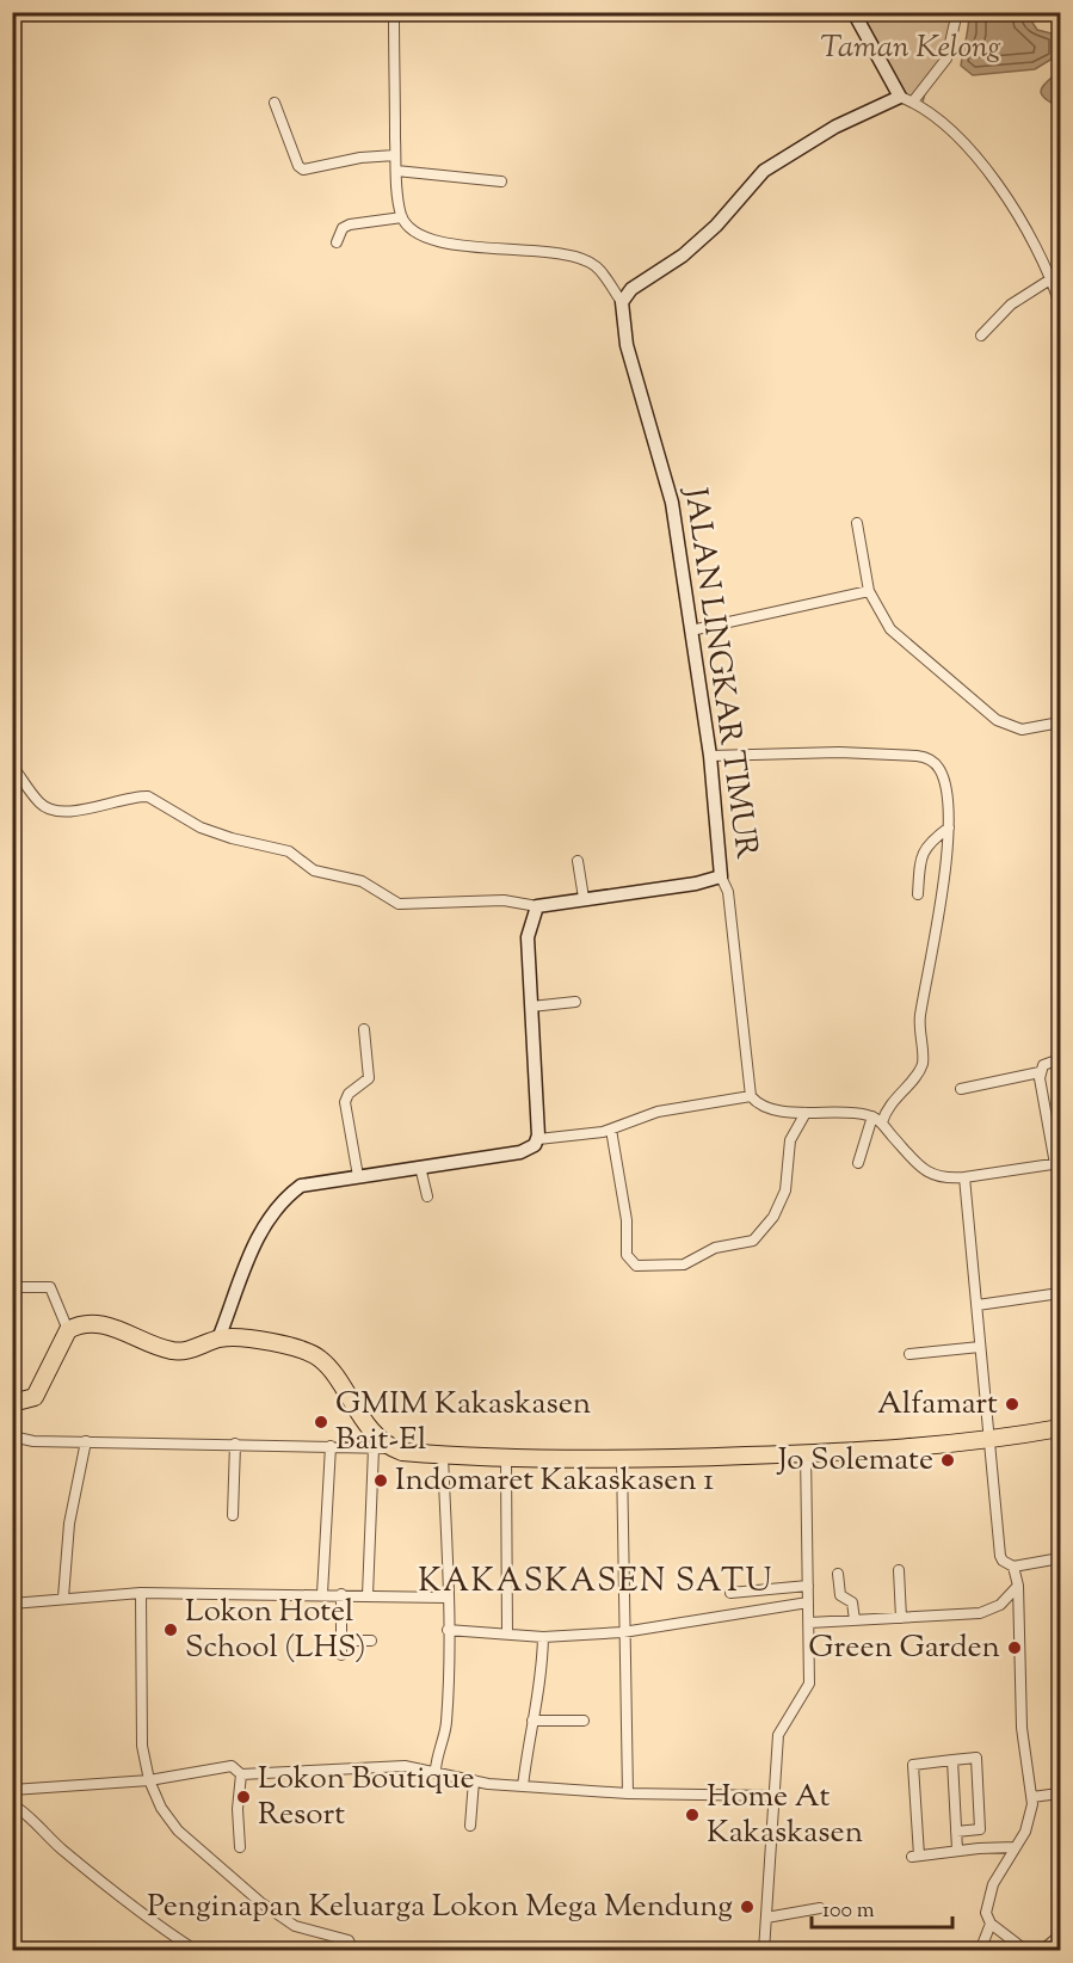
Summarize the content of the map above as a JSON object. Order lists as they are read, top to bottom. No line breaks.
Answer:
{"streets":{"main road":["JALAN LINGKAR TIMUR"]},"districts":["KAKASKASEN SATU"],"parks":["Taman Kelong"],"places":["Alfamart","GMIM Kakaskasen Bait-El","Jo Solemate","Indomaret Kakaskasen 1","Lokon Hotel School (LHS)","Green Garden","Lokon Boutique Resort","Home At Kakaskasen","Penginapan Keluarga Lokon Mega Mendung"],"scale_bar":"100 m"}
